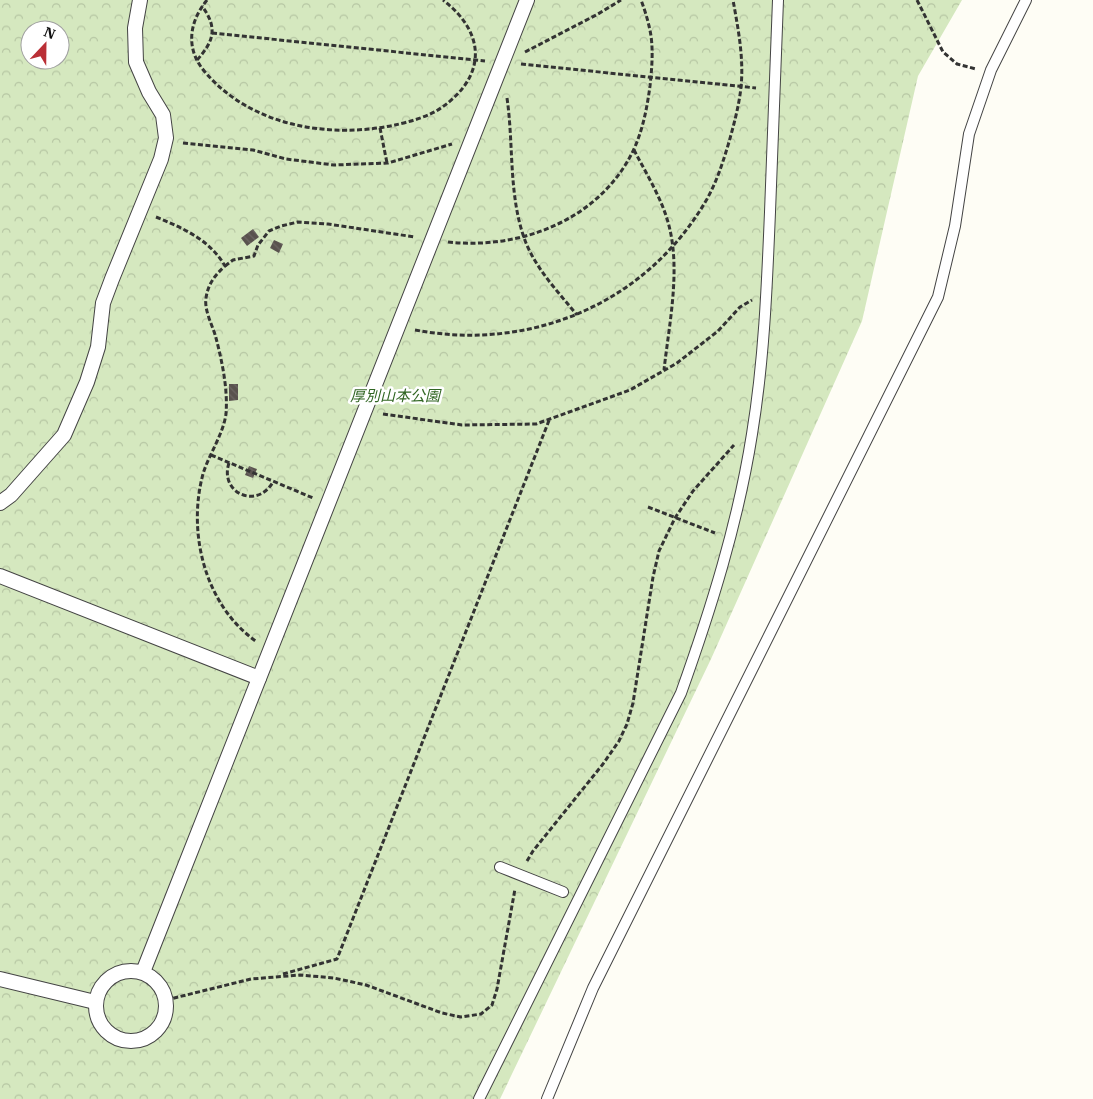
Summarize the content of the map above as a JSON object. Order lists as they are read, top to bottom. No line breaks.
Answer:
{"parks":["厚別山本公園"],"north":"top"}
